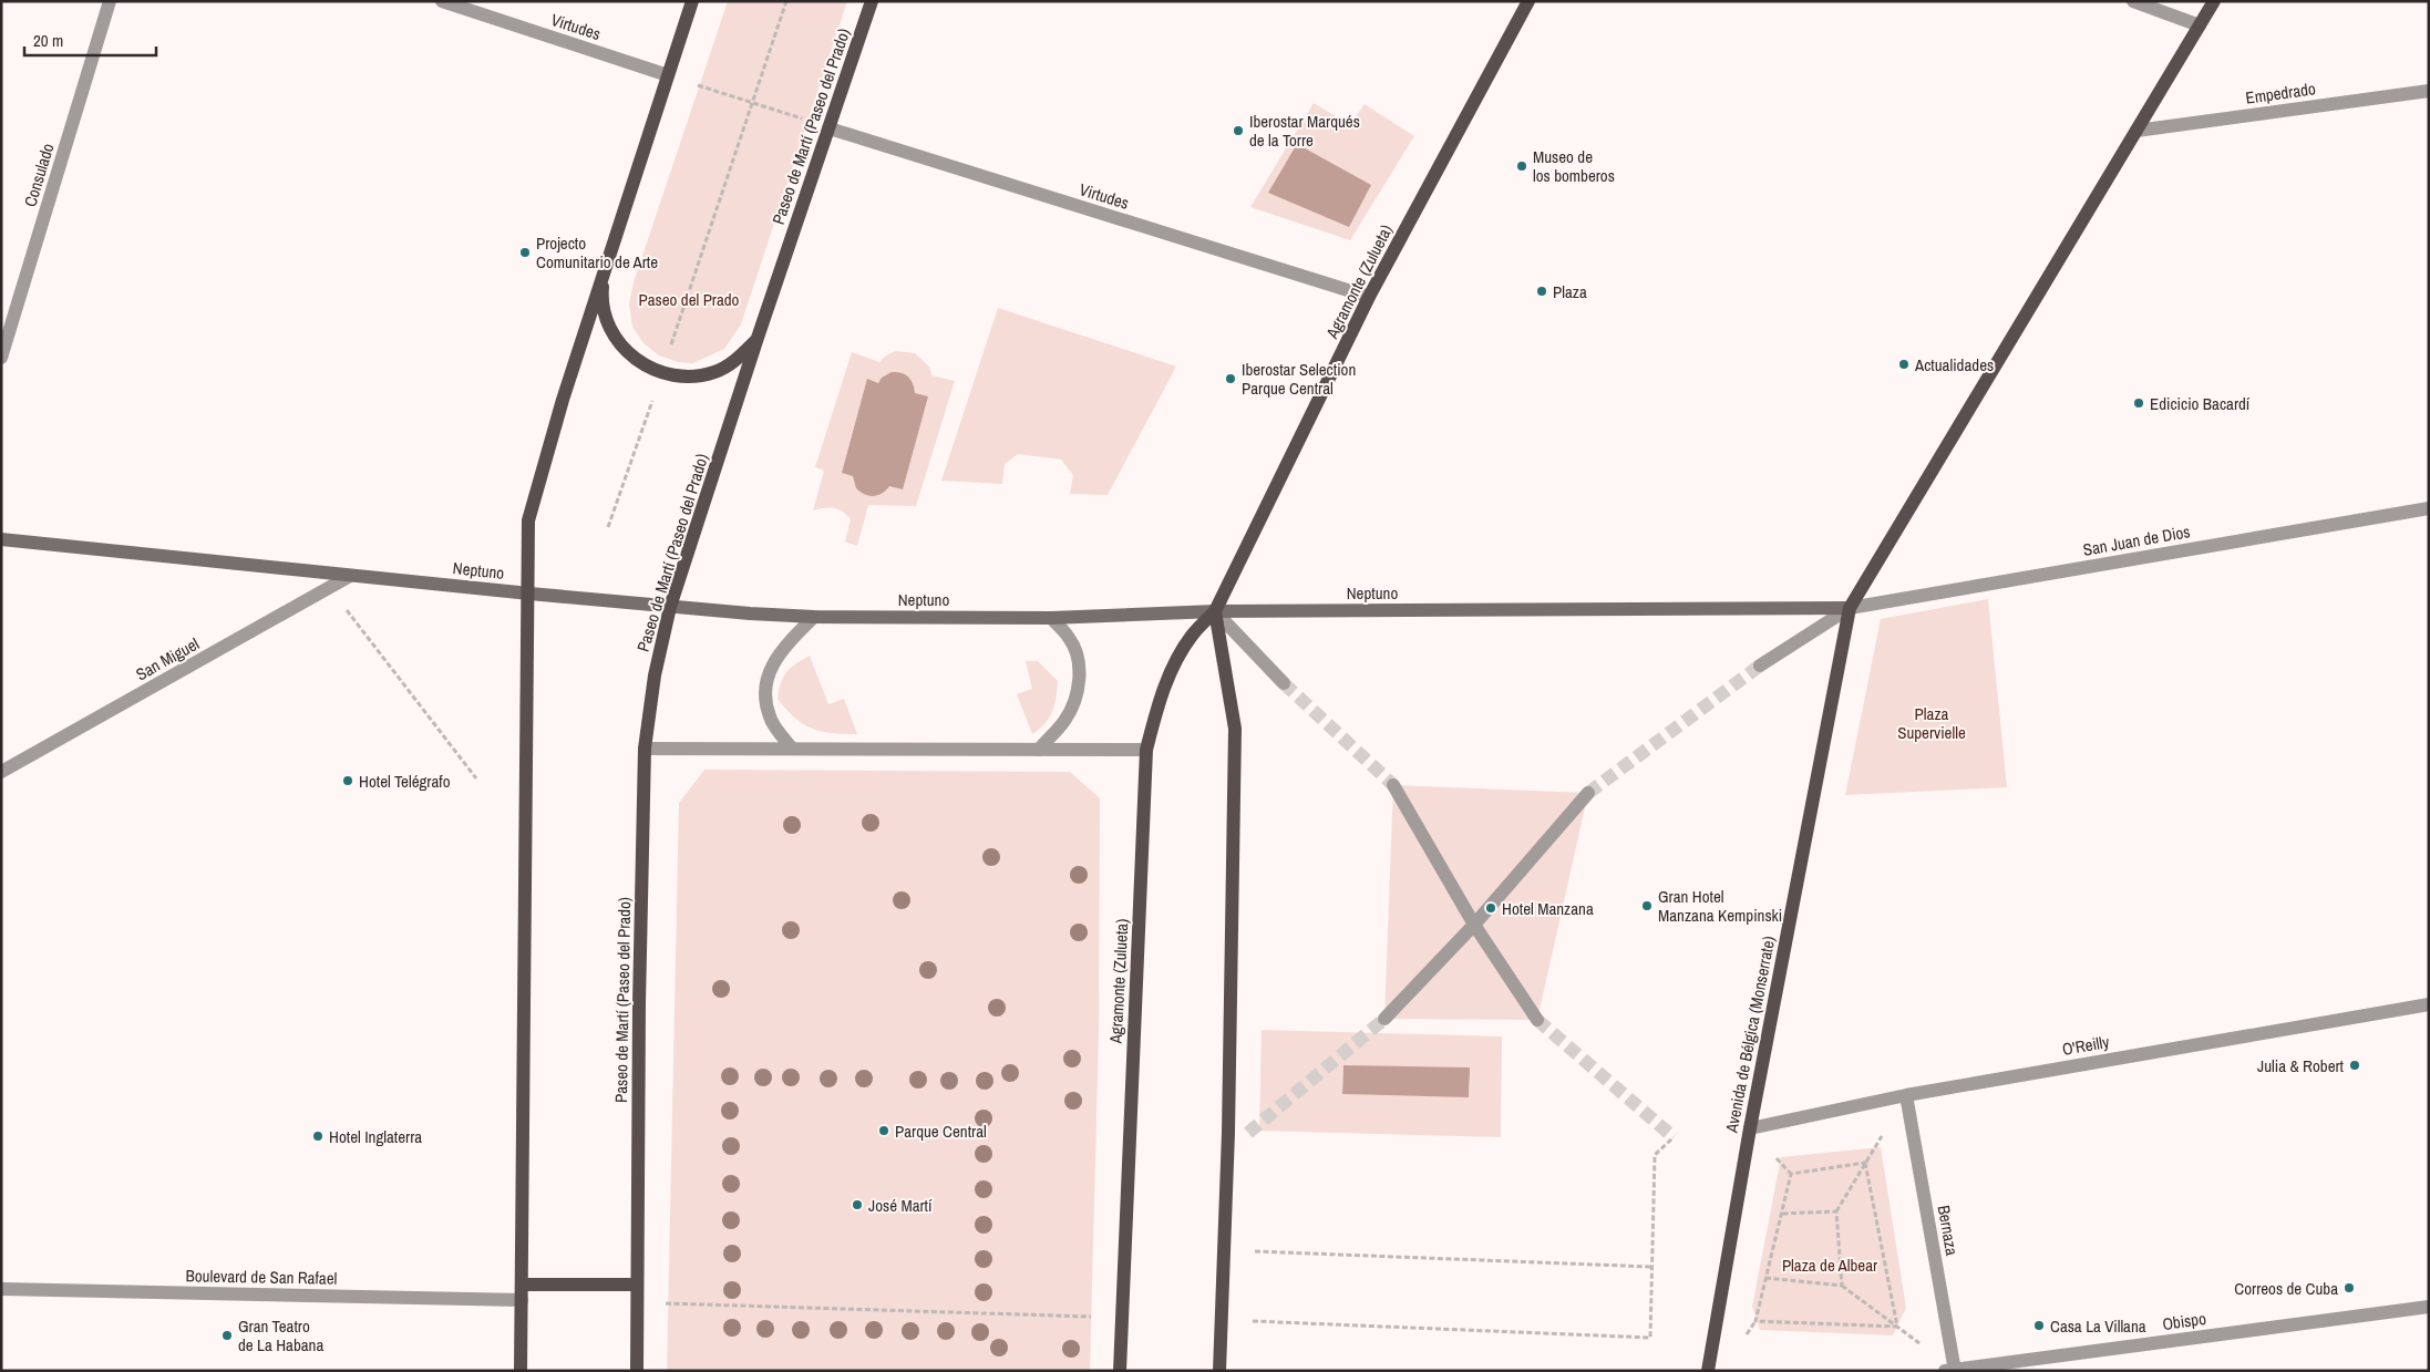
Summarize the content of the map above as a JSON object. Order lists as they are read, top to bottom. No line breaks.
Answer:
{"streets":{"main road":["Paseo de Martí (Paseo del Prado)","Agramonte (Zulueta)","Neptuno","Avenida de Bélgica (Monserrate)"],"street":["Virtudes","Empedrado","Consulado","San Juan de Dios","San Miguel","O'Reilly","Bernaza","Boulevard de San Rafael","Obispo"]},"crossings":[["Virtudes","Paseo de Martí (Paseo del Prado)"],["Virtudes","Agramonte (Zulueta)"],["Paseo de Martí (Paseo del Prado)","Neptuno"],["Agramonte (Zulueta)","Neptuno"],["San Juan de Dios","Neptuno"],["San Juan de Dios","Avenida de Bélgica (Monserrate)"],["Neptuno","San Miguel"],["Neptuno","Avenida de Bélgica (Monserrate)"],["Avenida de Bélgica (Monserrate)","O'Reilly"],["O'Reilly","Bernaza"],["Bernaza","Obispo"]],"parks":["Paseo del Prado","Plaza Supervielle","Plaza de Albear"],"places":["Iberostar Marqués de la Torre","Museo de los bomberos","Projecto Comunitario de Arte","Plaza","Actualidades","Iberostar Selection Parque Central","Edicicio Bacardí","Hotel Telégrafo","Gran Hotel Manzana Kempinski","Hotel Manzana","Julia & Robert","Parque Central","Hotel Inglaterra","José Martí","Correos de Cuba","Casa La Villana","Gran Teatro de La Habana"],"scale_bar":"20 m"}
